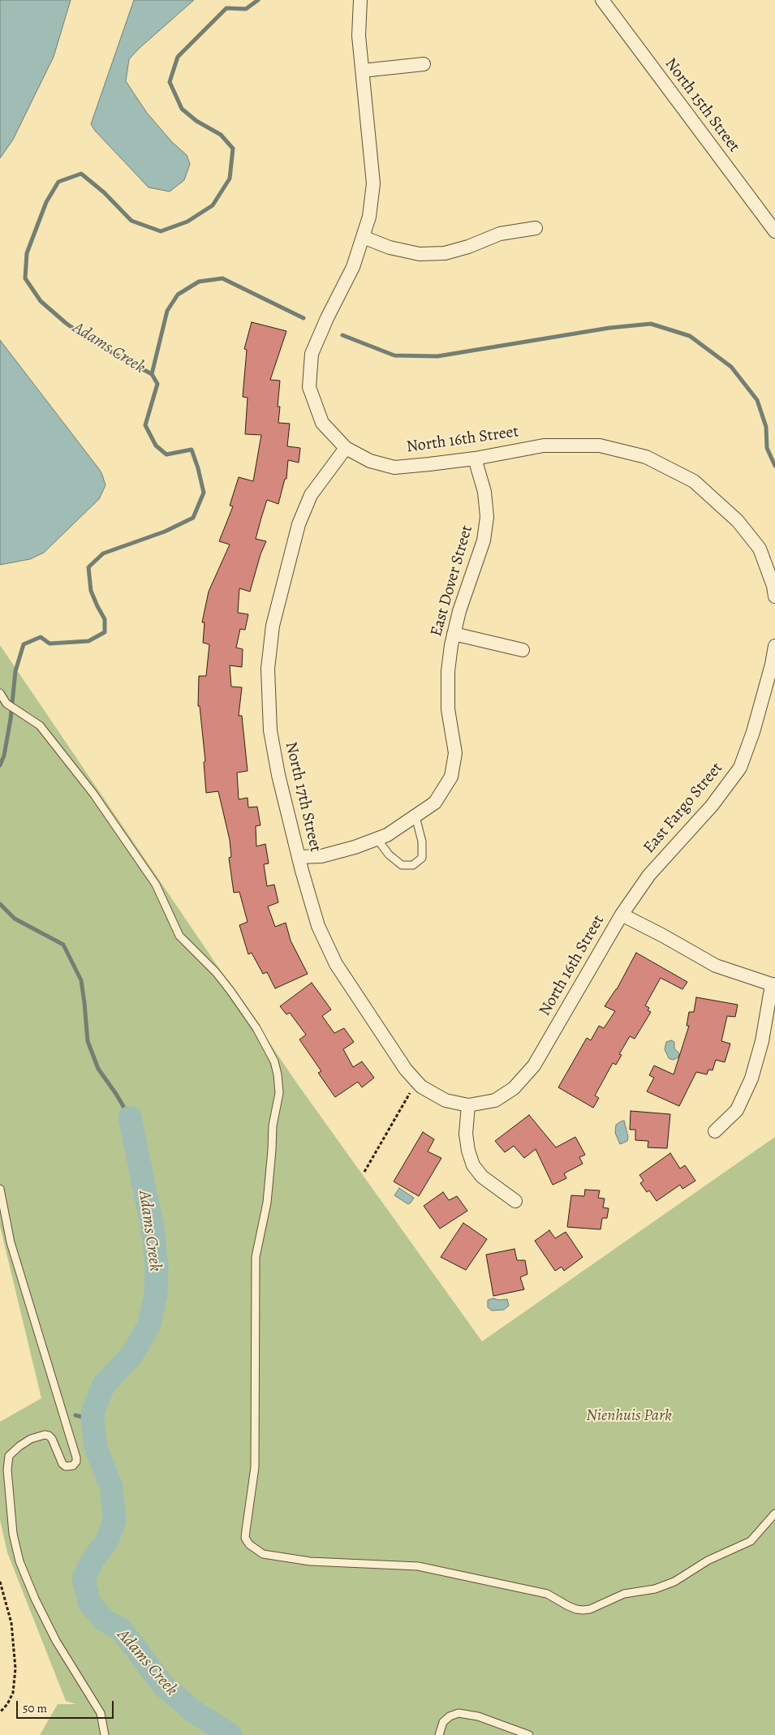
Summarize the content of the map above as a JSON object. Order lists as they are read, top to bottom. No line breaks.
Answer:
{"streets":{"street":["North 15th Street","North 16th Street","East Dover Street","North 17th Street","East Fargo Street"]},"crossings":[["North 16th Street","East Dover Street"],["North 16th Street","North 17th Street"],["North 16th Street","East Fargo Street"],["East Dover Street","North 17th Street"]],"water":["Adams Creek"],"parks":["Nienhuis Park"],"scale_bar":"50 m"}
